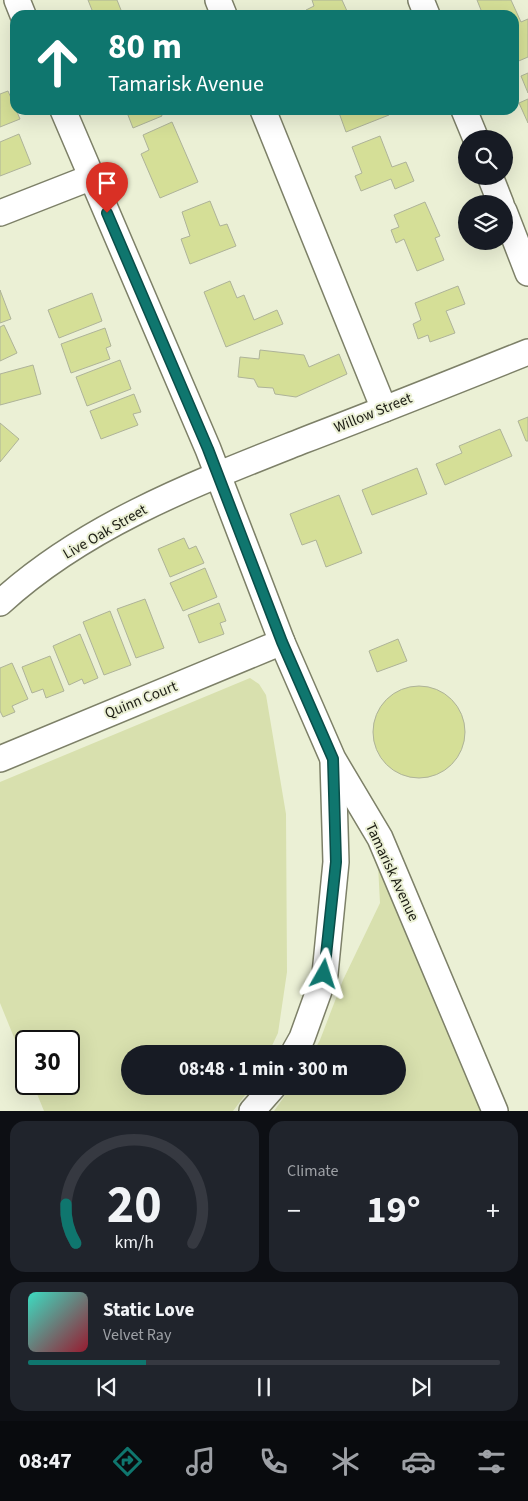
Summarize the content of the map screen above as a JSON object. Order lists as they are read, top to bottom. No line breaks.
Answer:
{"streets":{"street":["Willow Street","Live Oak Street","Quinn Court","Tamarisk Avenue"]},"crossings":[["Willow Street","Live Oak Street"],["Willow Street","Tamarisk Avenue"],["Live Oak Street","Tamarisk Avenue"],["Quinn Court","Tamarisk Avenue"]],"page":{"turn":["80 m","Tamarisk Avenue"],"limit":"30","trip":"08:48 · 1 min · 300 m","tile":"Climate","heat":["−","19°","+"],"song":["Static Love","Velvet Ray"],"tabs":"08:47","gauge":["20","km/h"]}}
